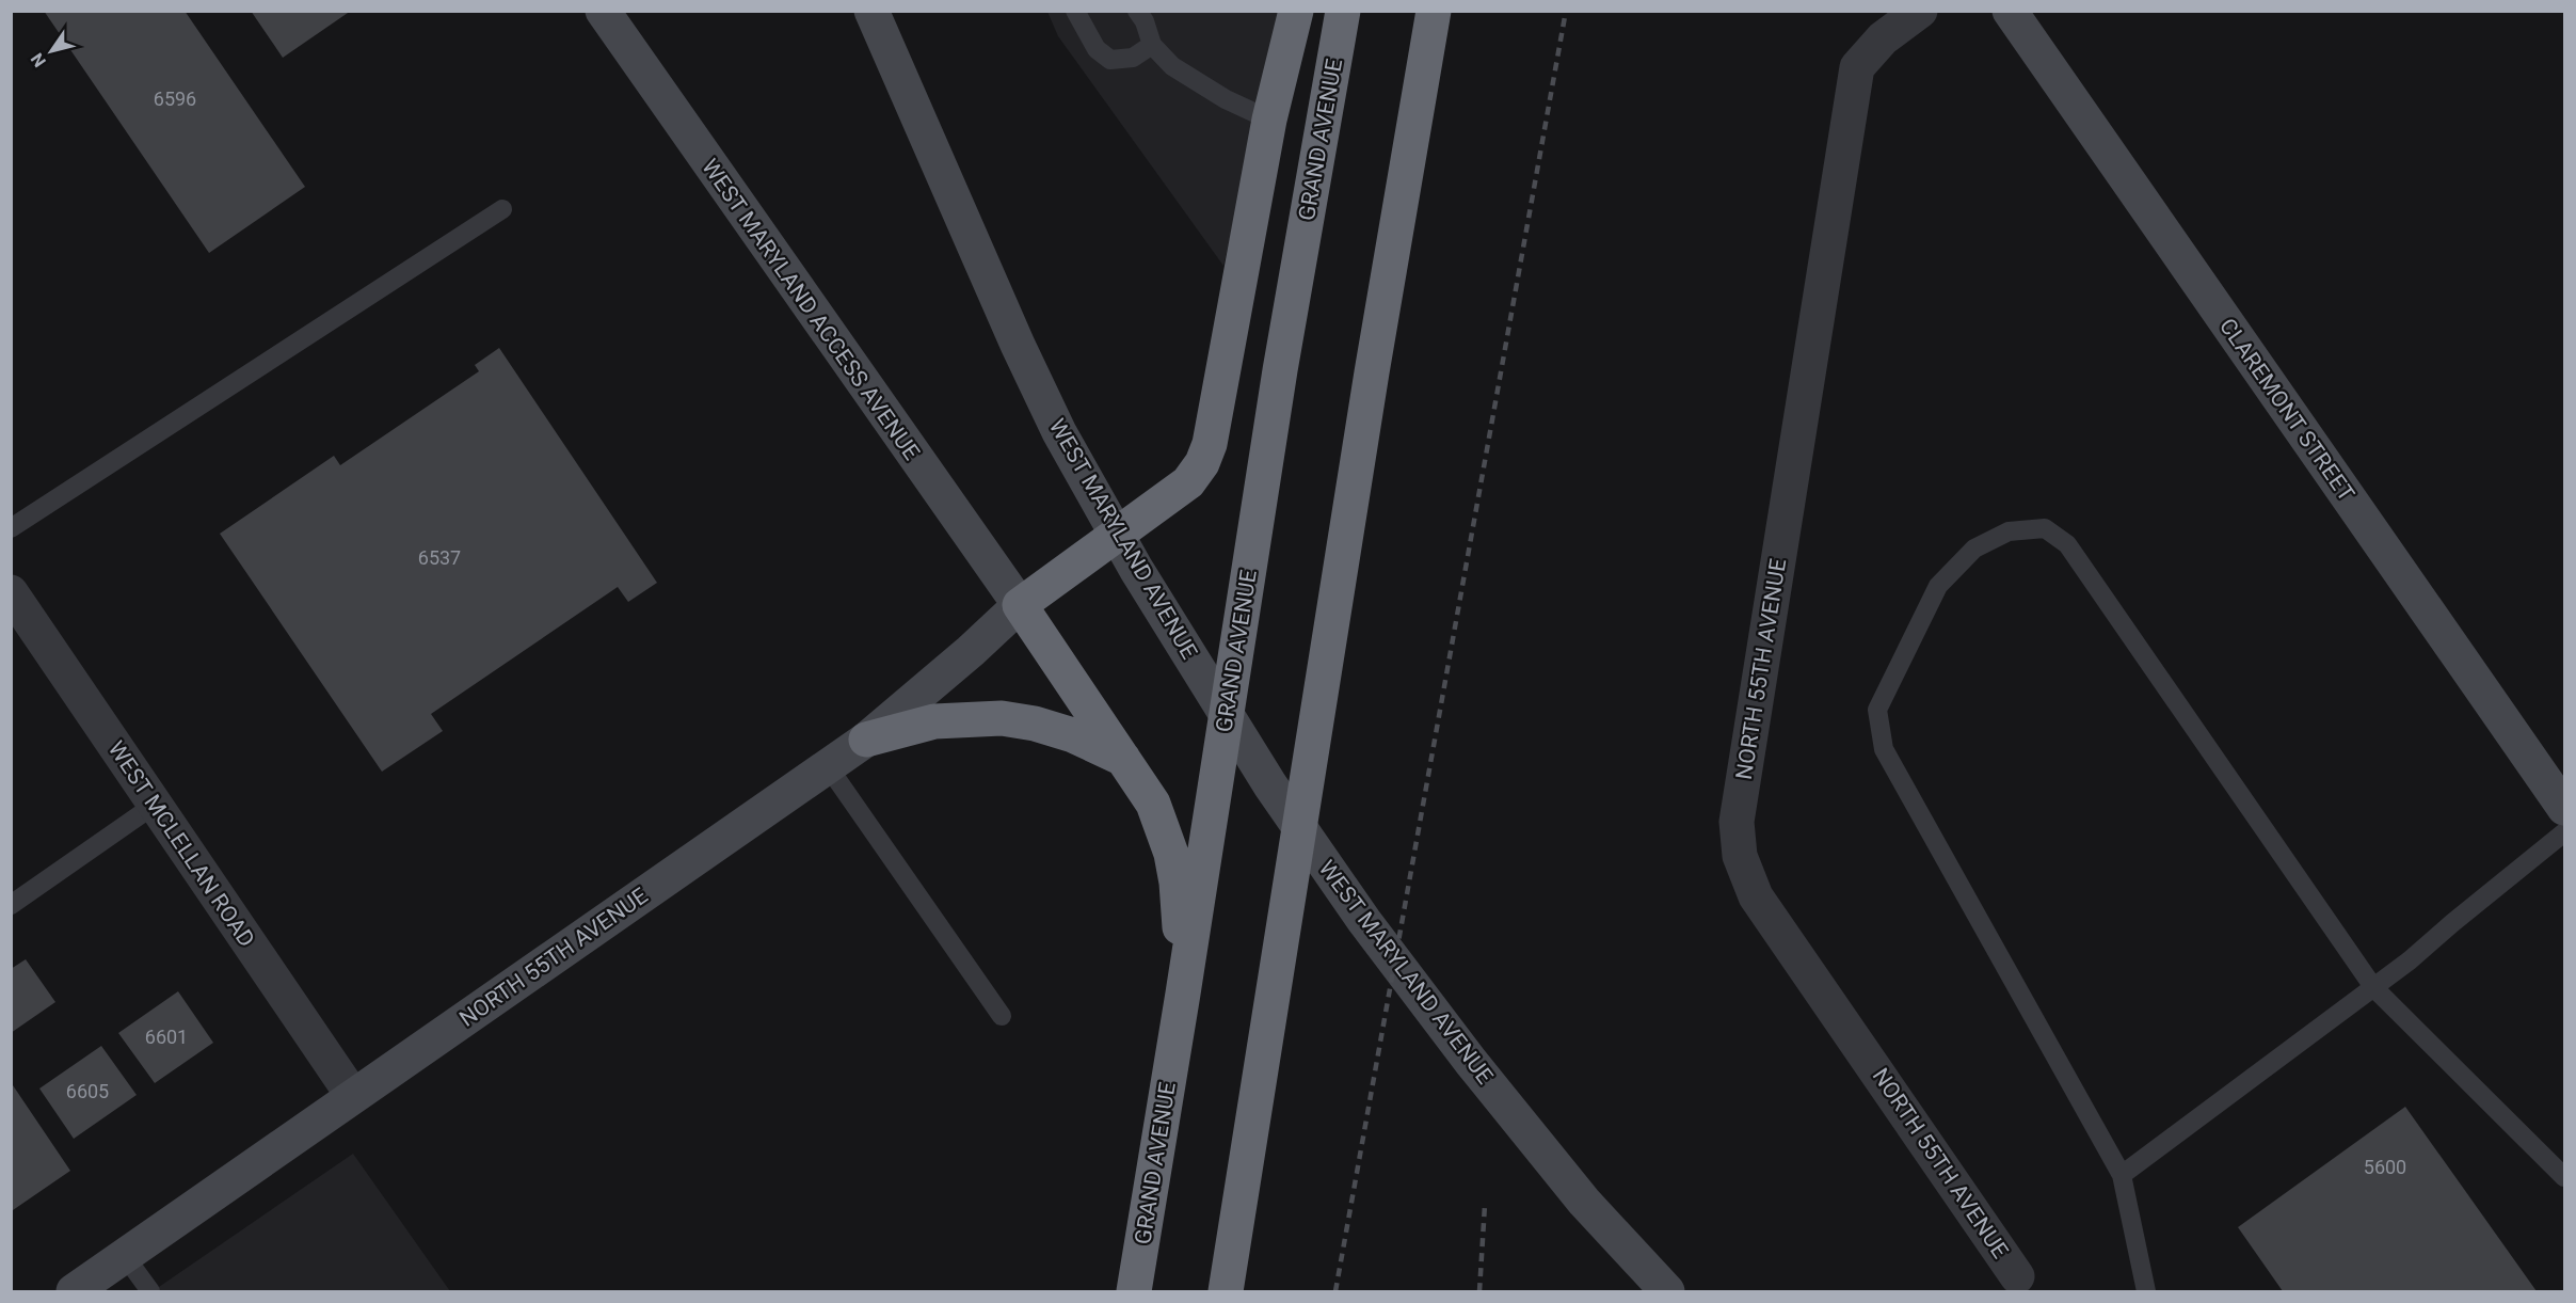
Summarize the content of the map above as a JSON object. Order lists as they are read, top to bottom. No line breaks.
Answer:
{"streets":{"highway":["GRAND AVENUE"],"street":["WEST MARYLAND ACCESS AVENUE","CLAREMONT STREET","WEST MARYLAND AVENUE","NORTH 55TH AVENUE","WEST MCLELLAN ROAD"]},"crossings":[["WEST MARYLAND ACCESS AVENUE","NORTH 55TH AVENUE"],["NORTH 55TH AVENUE","WEST MCLELLAN ROAD"]],"house_numbers":["6596","6537","6601","6605","5600"],"north":"bottom left"}
